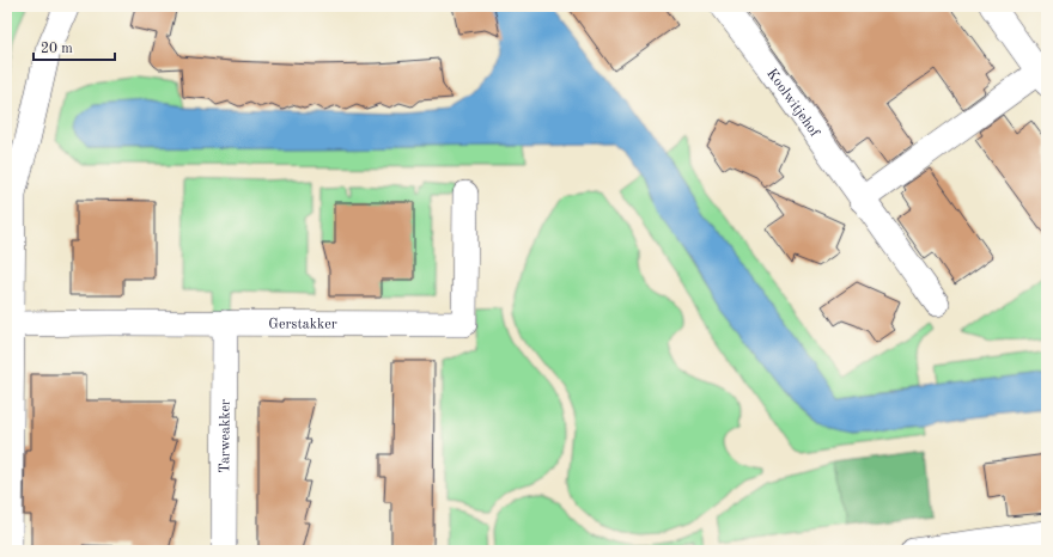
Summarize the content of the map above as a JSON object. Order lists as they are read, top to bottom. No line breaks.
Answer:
{"streets":{"street":["Koolwitjehof","Gerstakker","Tarweakker"]},"crossings":[["Gerstakker","Tarweakker"]],"scale_bar":"20 m"}
